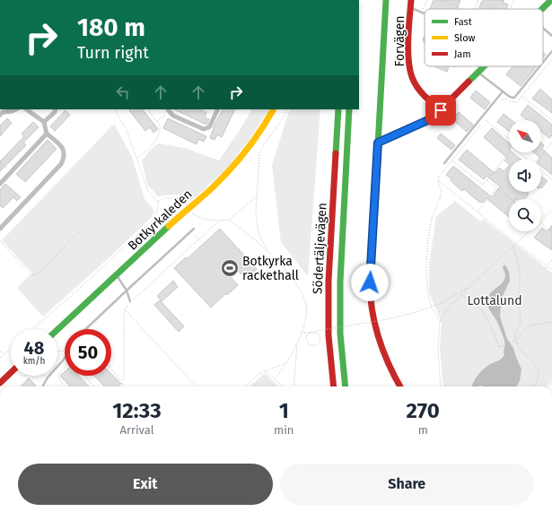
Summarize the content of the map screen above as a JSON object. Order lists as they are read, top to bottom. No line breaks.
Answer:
{"streets":{"main road":["Forvägen","Botkyrkaleden","Södertäljevägen"]},"parks":["Lottalund"],"places":{"sports":["Botkyrka rackethall"]},"legend":["Fast","Slow","Jam"],"north":"top left","page":{"turn":["180 m","Turn right"],"speed":"48 km/h","limit":"50","eta":["12:33","Arrival","1","min","270","m"],"buttons":["Exit","Share"]}}
